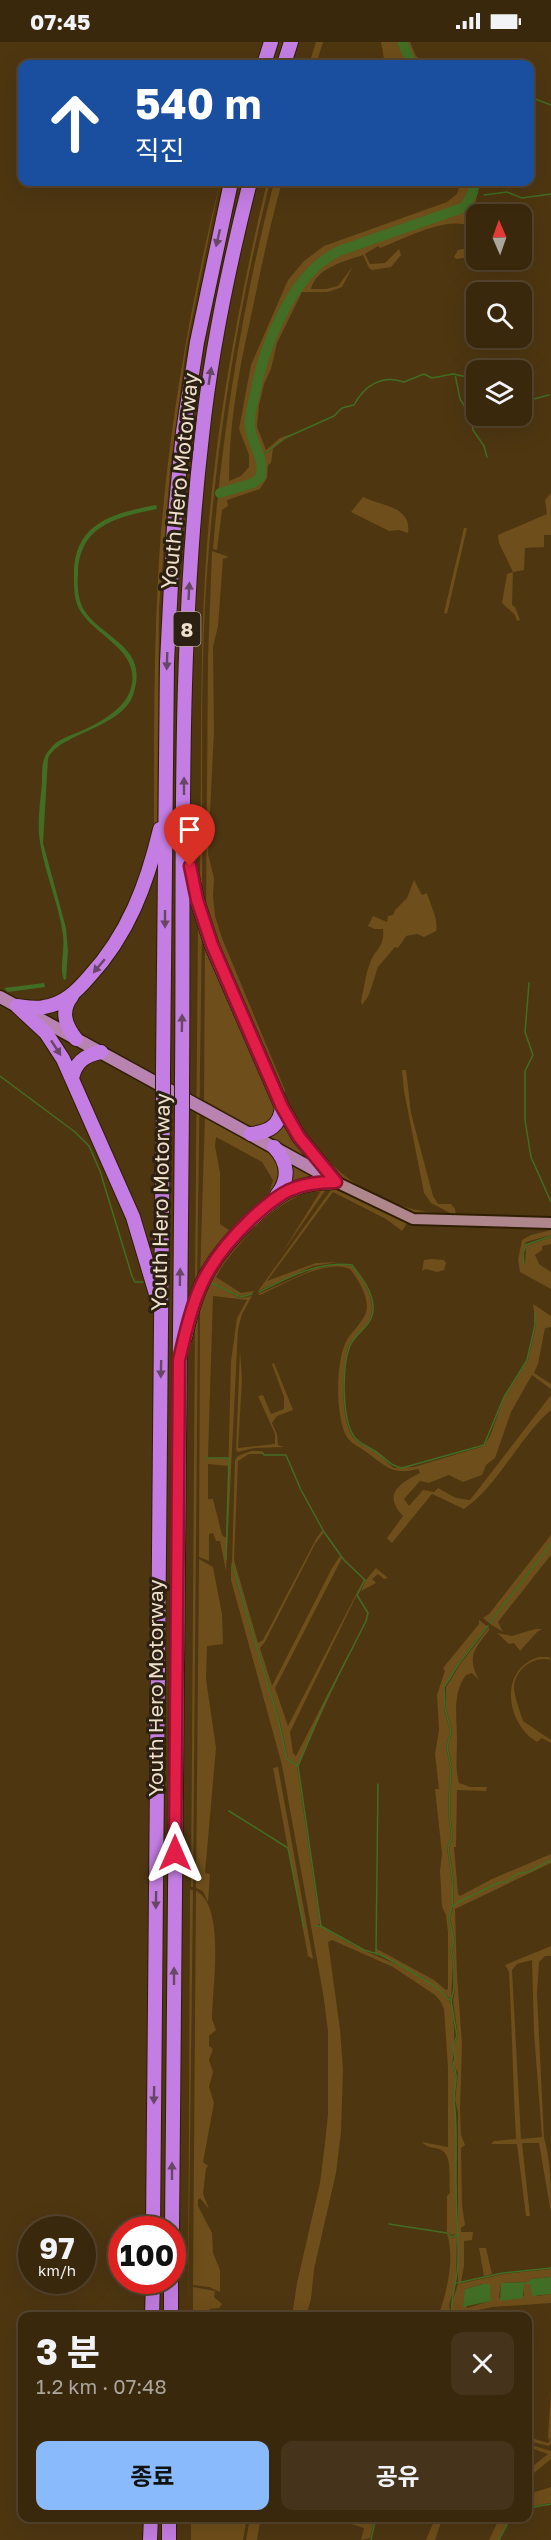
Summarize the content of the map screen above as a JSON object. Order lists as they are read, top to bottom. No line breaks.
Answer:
{"streets":{"highway":["Youth Hero Motorway","8"]},"north":"top","page":{"status":"07:45","turn":["540 m","직진"],"speed":"97 km/h","limit":"100","heading":["3 분","1.2 km · 07:48"],"buttons":["종료","공유"]}}
